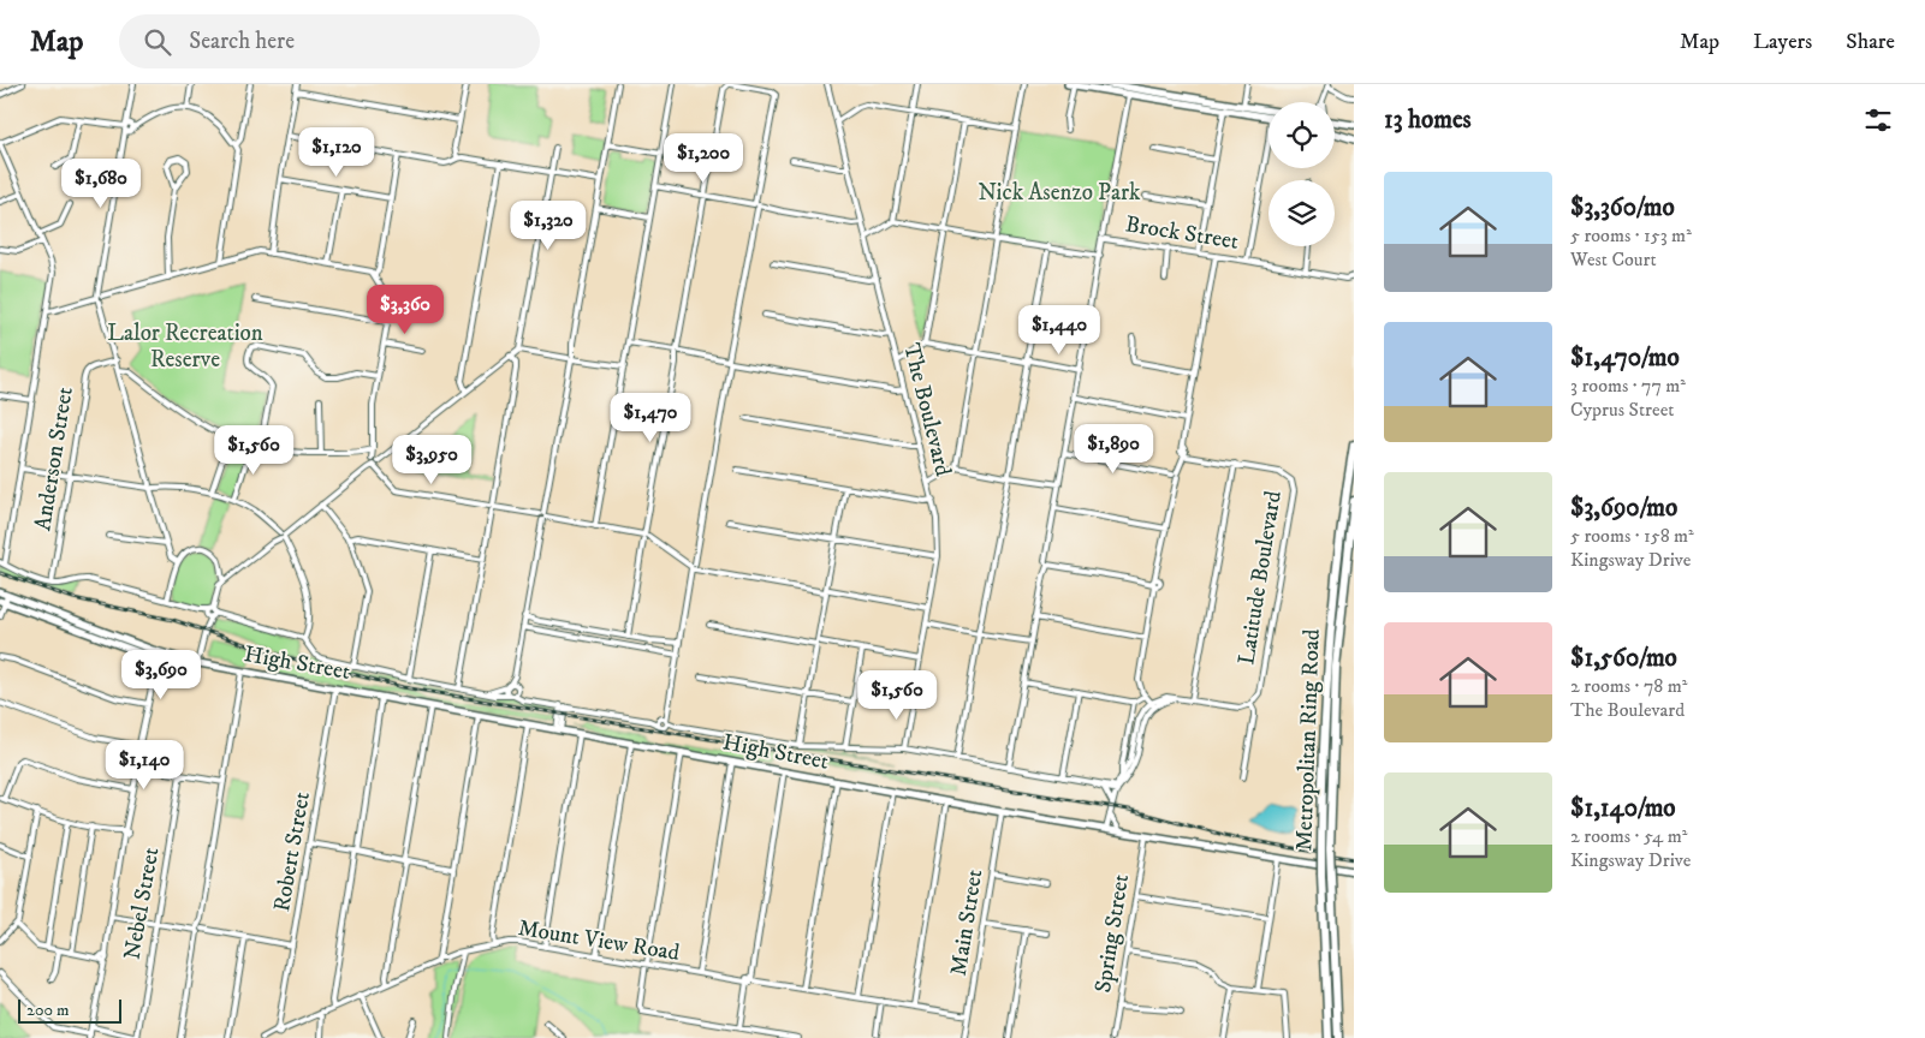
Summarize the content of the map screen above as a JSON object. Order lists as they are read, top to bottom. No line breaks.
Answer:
{"streets":{"highway":["Metropolitan Ring Road"],"main road":["High Street"],"street":["Brock Street","The Boulevard","Anderson Street","Latitude Boulevard","Robert Street","Nebel Street","Main Street","Spring Street","Mount View Road"]},"crossings":[["High Street","Robert Street"],["High Street","Main Street"],["High Street","Spring Street"],["Robert Street","Mount View Road"],["Main Street","Mount View Road"]],"parks":["Nick Asenzo Park","Lalor Recreation Reserve"],"scale_bar":"200 m","page":{"header":"Map","search":"Search here","nav":["Map","Layers","Share"],"heading":"13 homes","price":["$1,120","$1,200","$1,680","$1,320","$3,360","$1,440","$1,470","$1,890","$1,560","$3,950","$3,690","$1,560","$1,140"],"list":[{"name":"$3,360/mo","note":"5 rooms · 153 m² · West Court"},{"name":"$1,470/mo","note":"3 rooms · 77 m² · Cyprus Street"},{"name":"$3,690/mo","note":"5 rooms · 158 m² · Kingsway Drive"},{"name":"$1,560/mo","note":"2 rooms · 78 m² · The Boulevard"},{"name":"$1,140/mo","note":"2 rooms · 54 m² · Kingsway Drive"}],"scale":"200 m"}}
